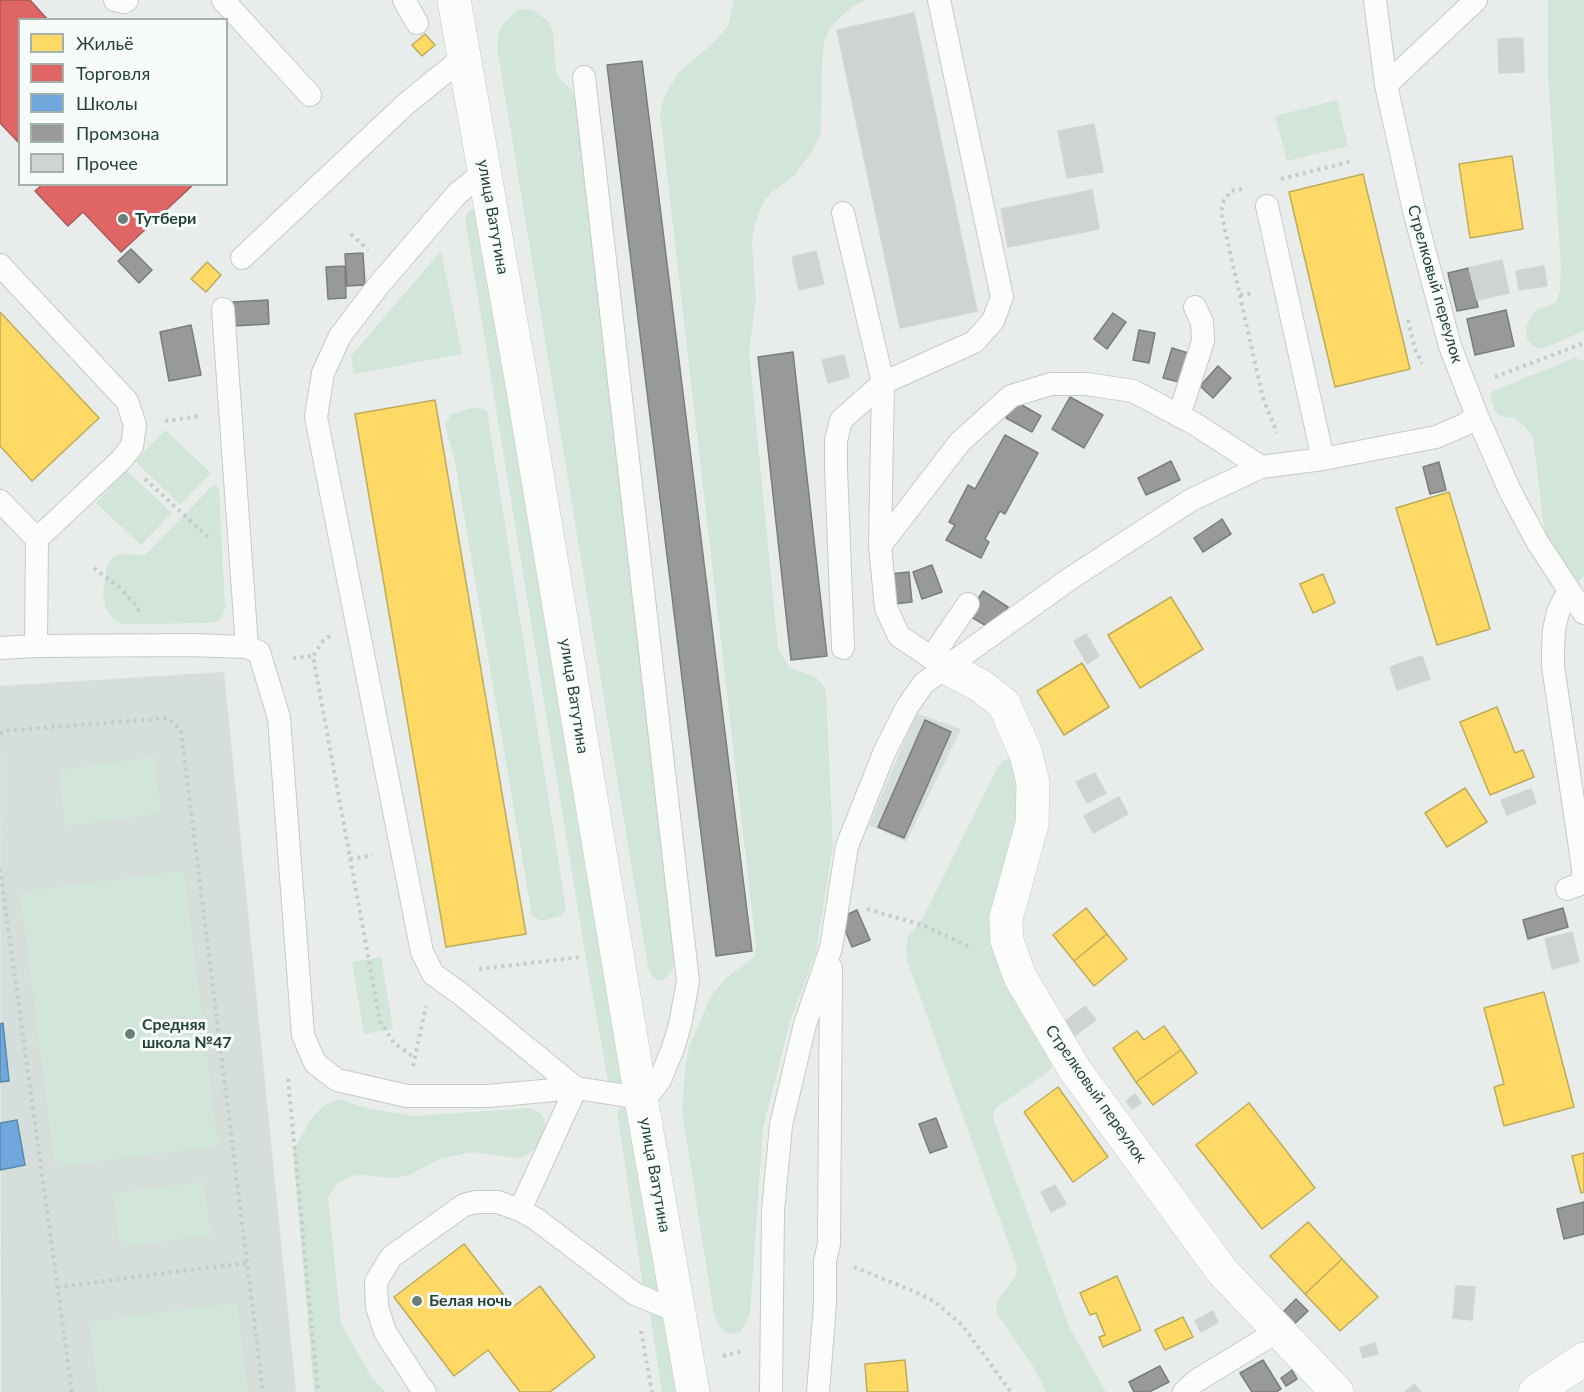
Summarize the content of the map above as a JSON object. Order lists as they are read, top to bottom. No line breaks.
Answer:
{"streets":{"street":["улица Ватутина","Стрелковый переулок"]},"places":["Тутбери","Средняя школа №47","Белая ночь"],"legend":["Жильё","Торговля","Школы","Промзона","Прочее"]}
